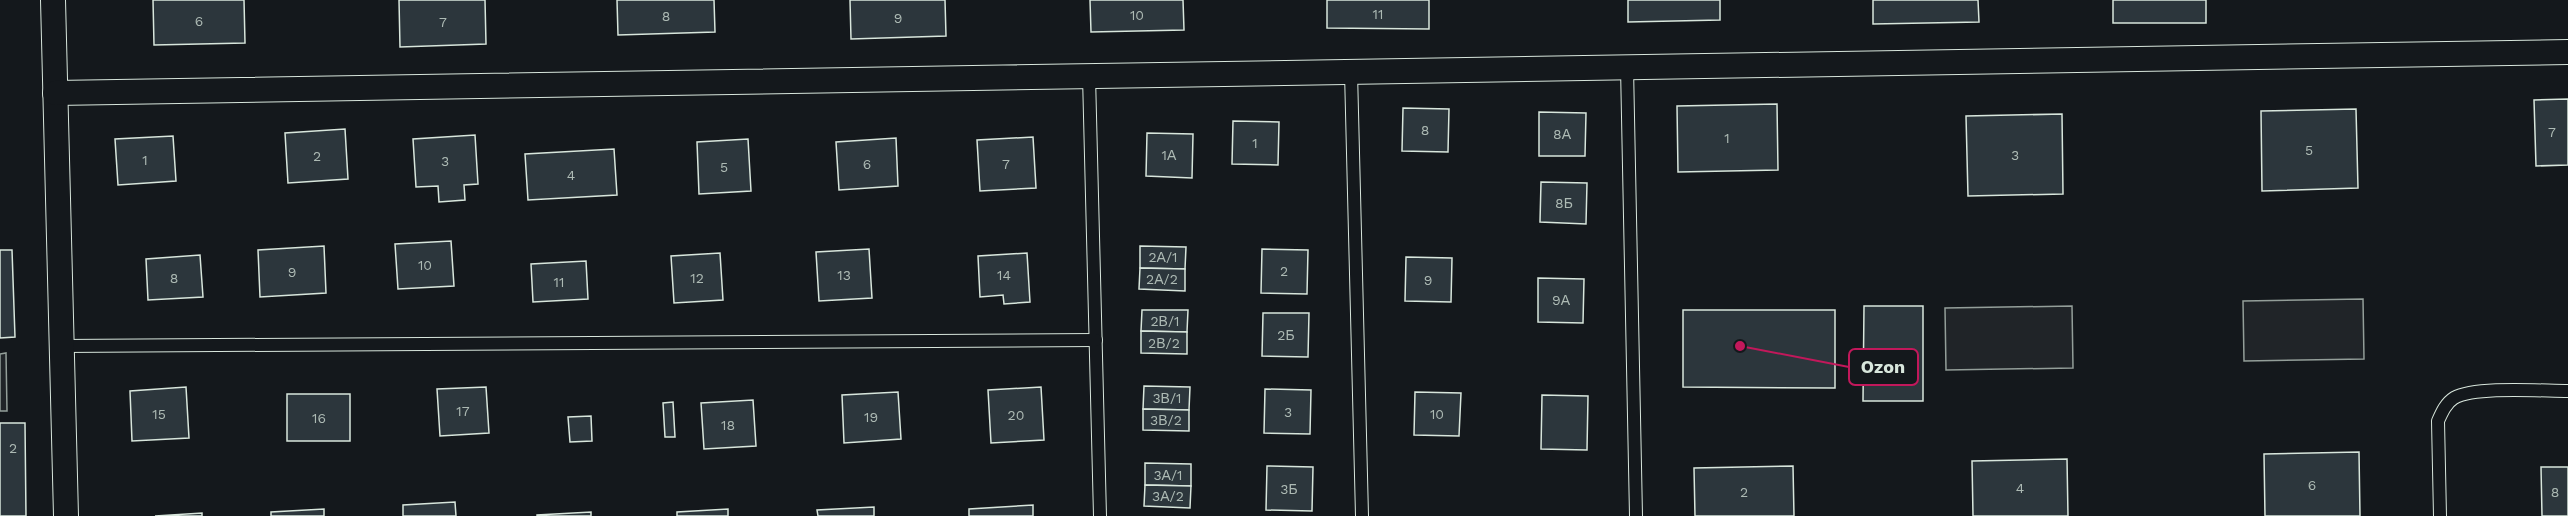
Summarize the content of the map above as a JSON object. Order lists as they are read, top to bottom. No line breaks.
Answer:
{"places":["Ozon"],"house_numbers":["11","10","8","9","6","7","8","7","8А","1","1","5","1А","3","2","1","3","6","7","5","4","8Б","2А/1","10","2","9","13","14","8","12","2А/2","9","11","9А","2В/1","2Б","2В/2","3В/1","17","3","15","10","20","19","16","3В/2","18","2","3А/1","6","4","3Б","2","8","3А/2"]}
